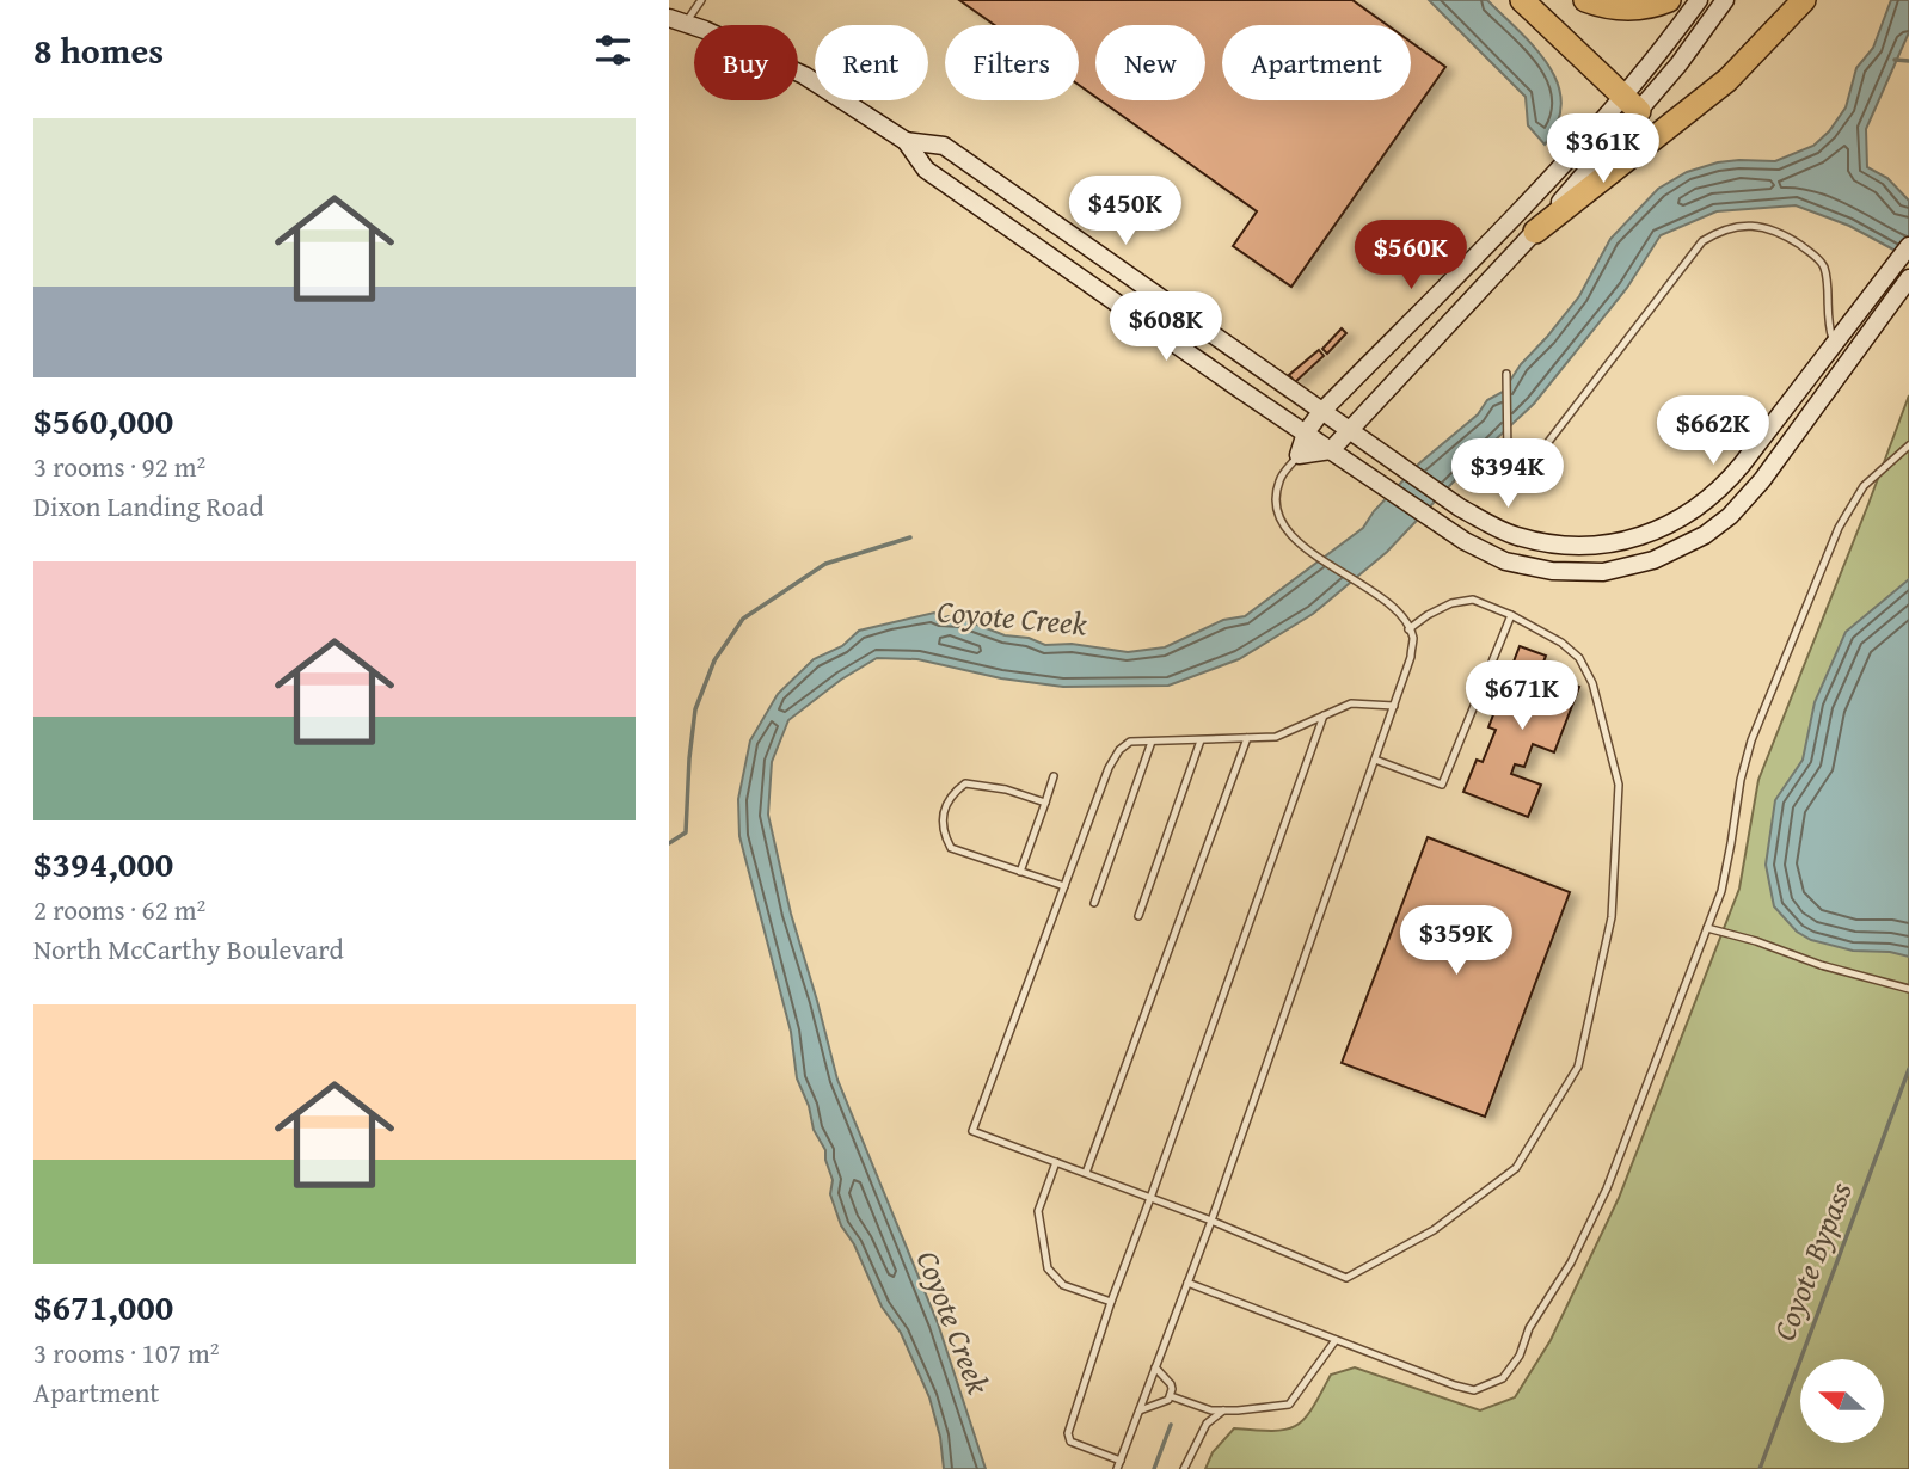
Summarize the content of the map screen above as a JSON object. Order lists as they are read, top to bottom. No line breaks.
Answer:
{"water":["Coyote Creek","Coyote Bypass"],"north":"left","page":{"heading":"8 homes","chip":["Buy","Rent","Filters","New","Apartment"],"list":[{"name":"$560,000","note":"3 rooms · 92 m² · Dixon Landing Road"},{"name":"$394,000","note":"2 rooms · 62 m² · North McCarthy Boulevard"},{"name":"$671,000","note":"3 rooms · 107 m² · Apartment"}],"price":["$361K","$450K","$560K","$608K","$662K","$394K","$671K","$359K"]}}
